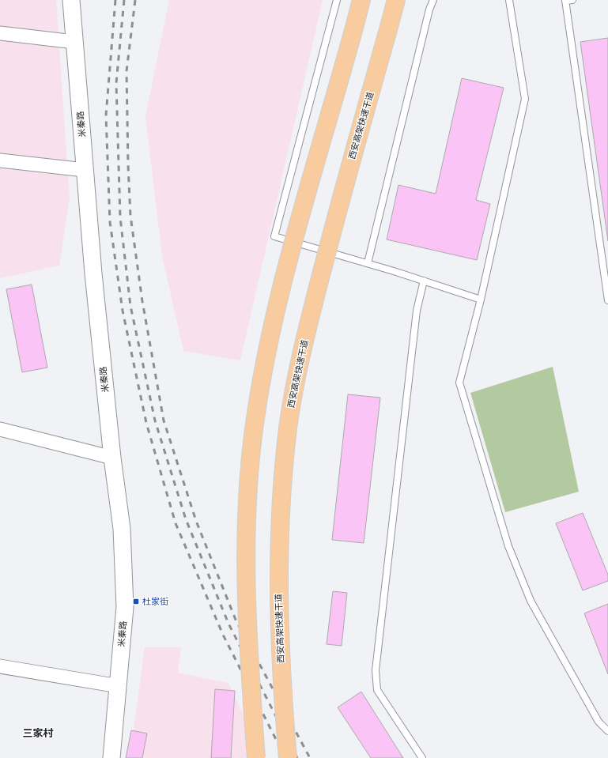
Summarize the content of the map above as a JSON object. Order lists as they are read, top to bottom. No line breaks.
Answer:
{"streets":{"highway":["西安高架快速干道"],"street":["米秦路"]},"districts":["三家村"],"places":{"transit":["杜家街"]}}
